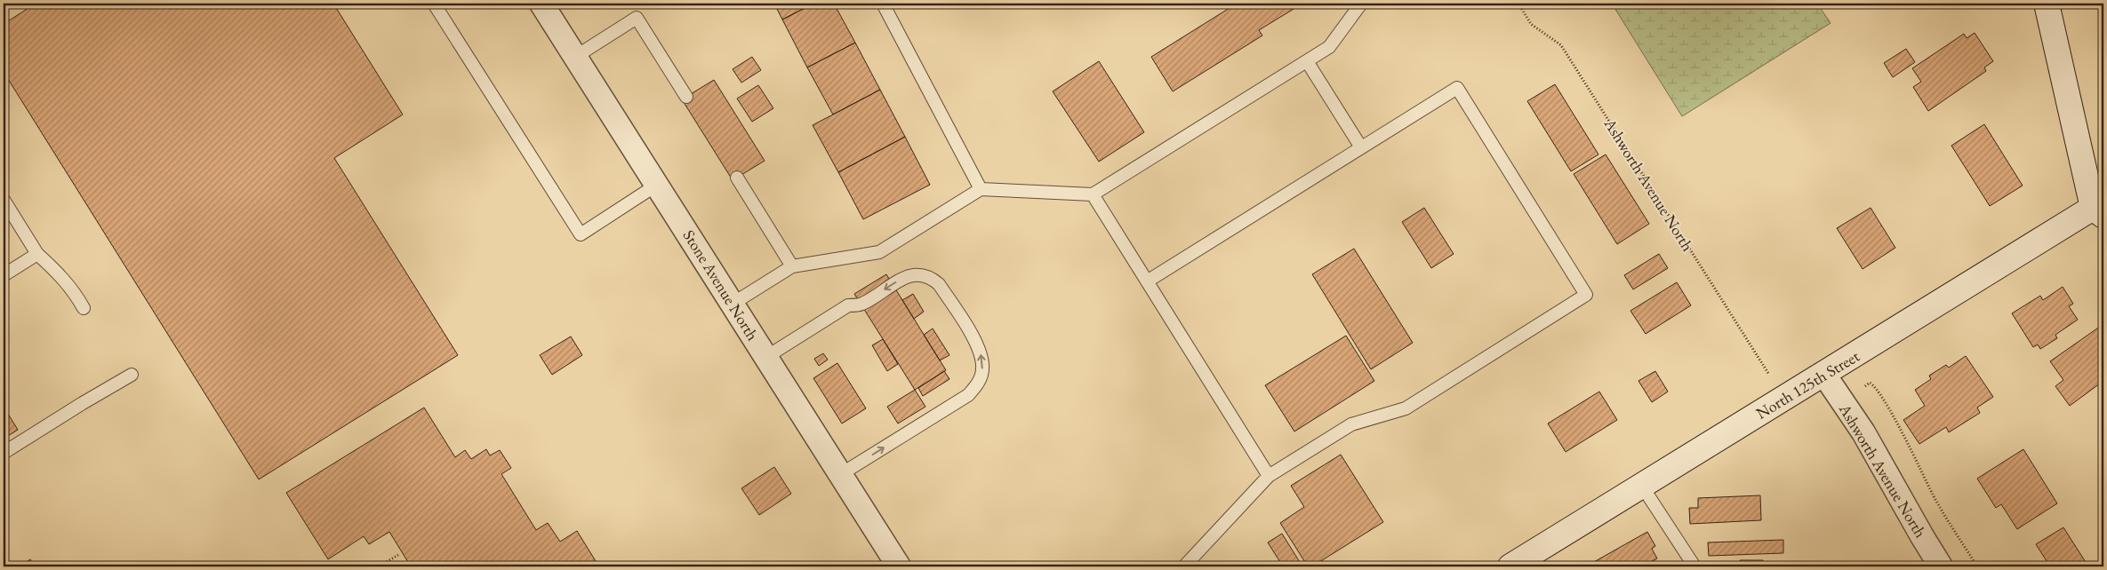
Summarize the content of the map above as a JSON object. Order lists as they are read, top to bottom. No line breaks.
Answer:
{"streets":{"street":["Ashworth Avenue North","Stone Avenue North","North 125th Street"]},"crossings":[["Ashworth Avenue North","North 125th Street"]]}
